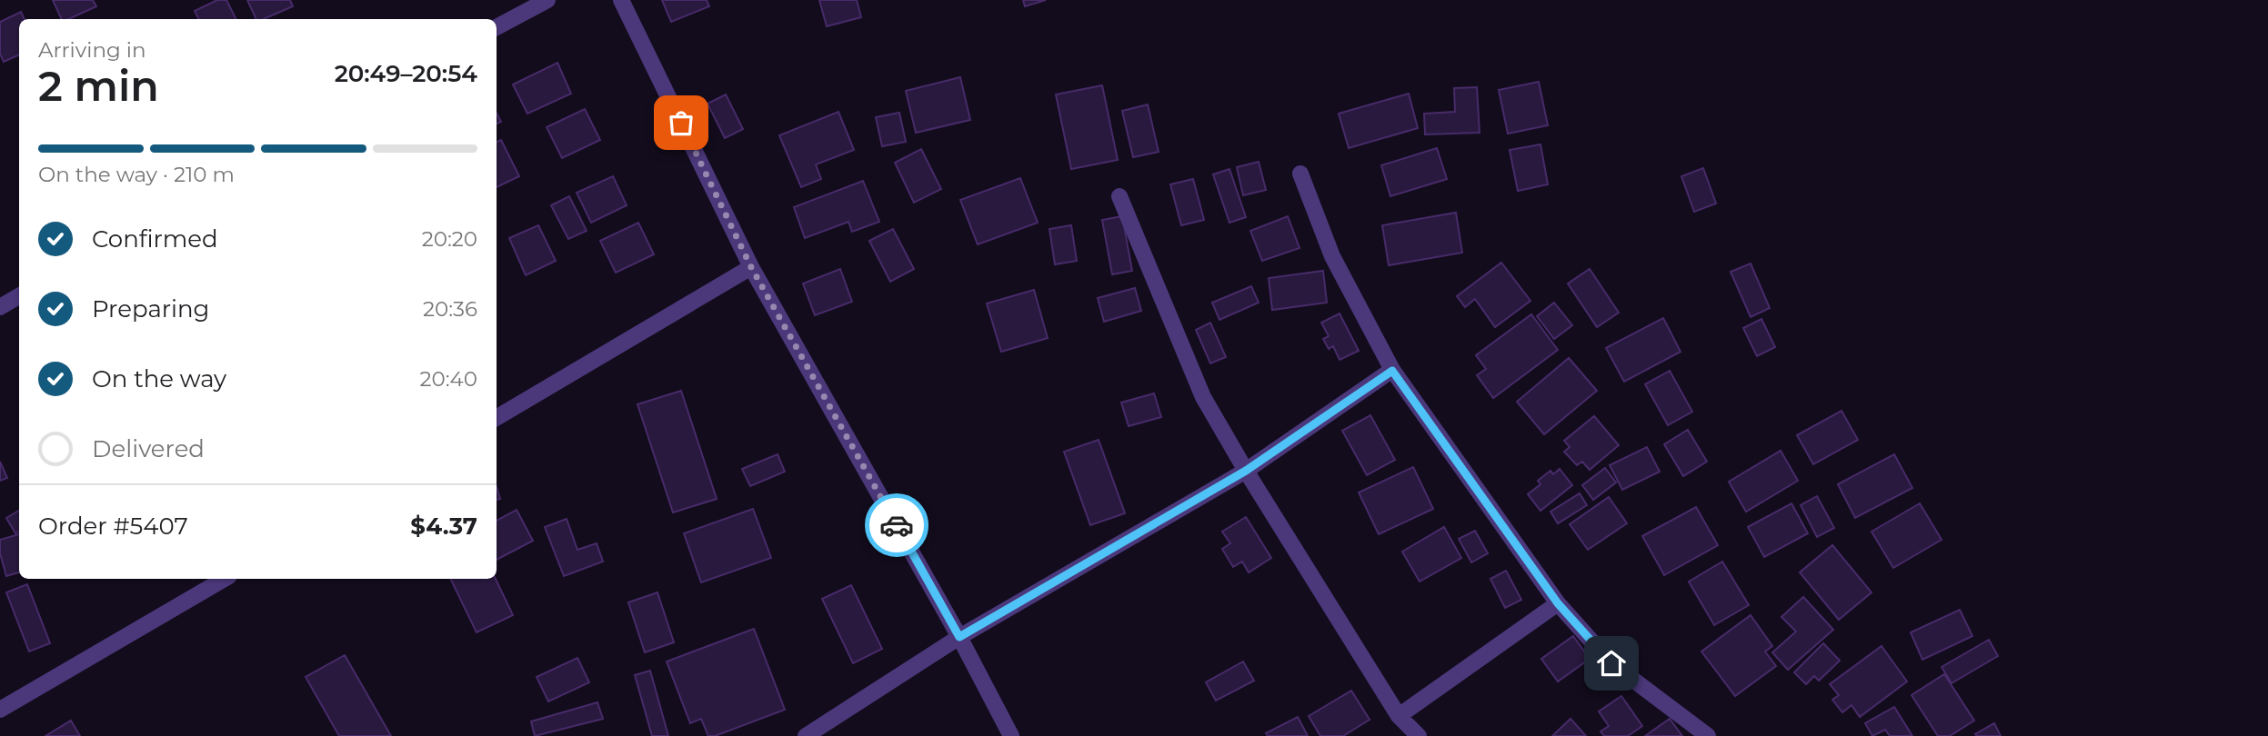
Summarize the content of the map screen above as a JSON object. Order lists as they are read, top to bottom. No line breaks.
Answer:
{"page":{"heading":["2 min","Arriving in","20:49–20:54"],"panel":["Order #5407","$4.37"],"bar":"On the way · 210 m","list":[["Confirmed","20:20"],["Preparing","20:36"],["On the way","20:40"],"Delivered"]}}
